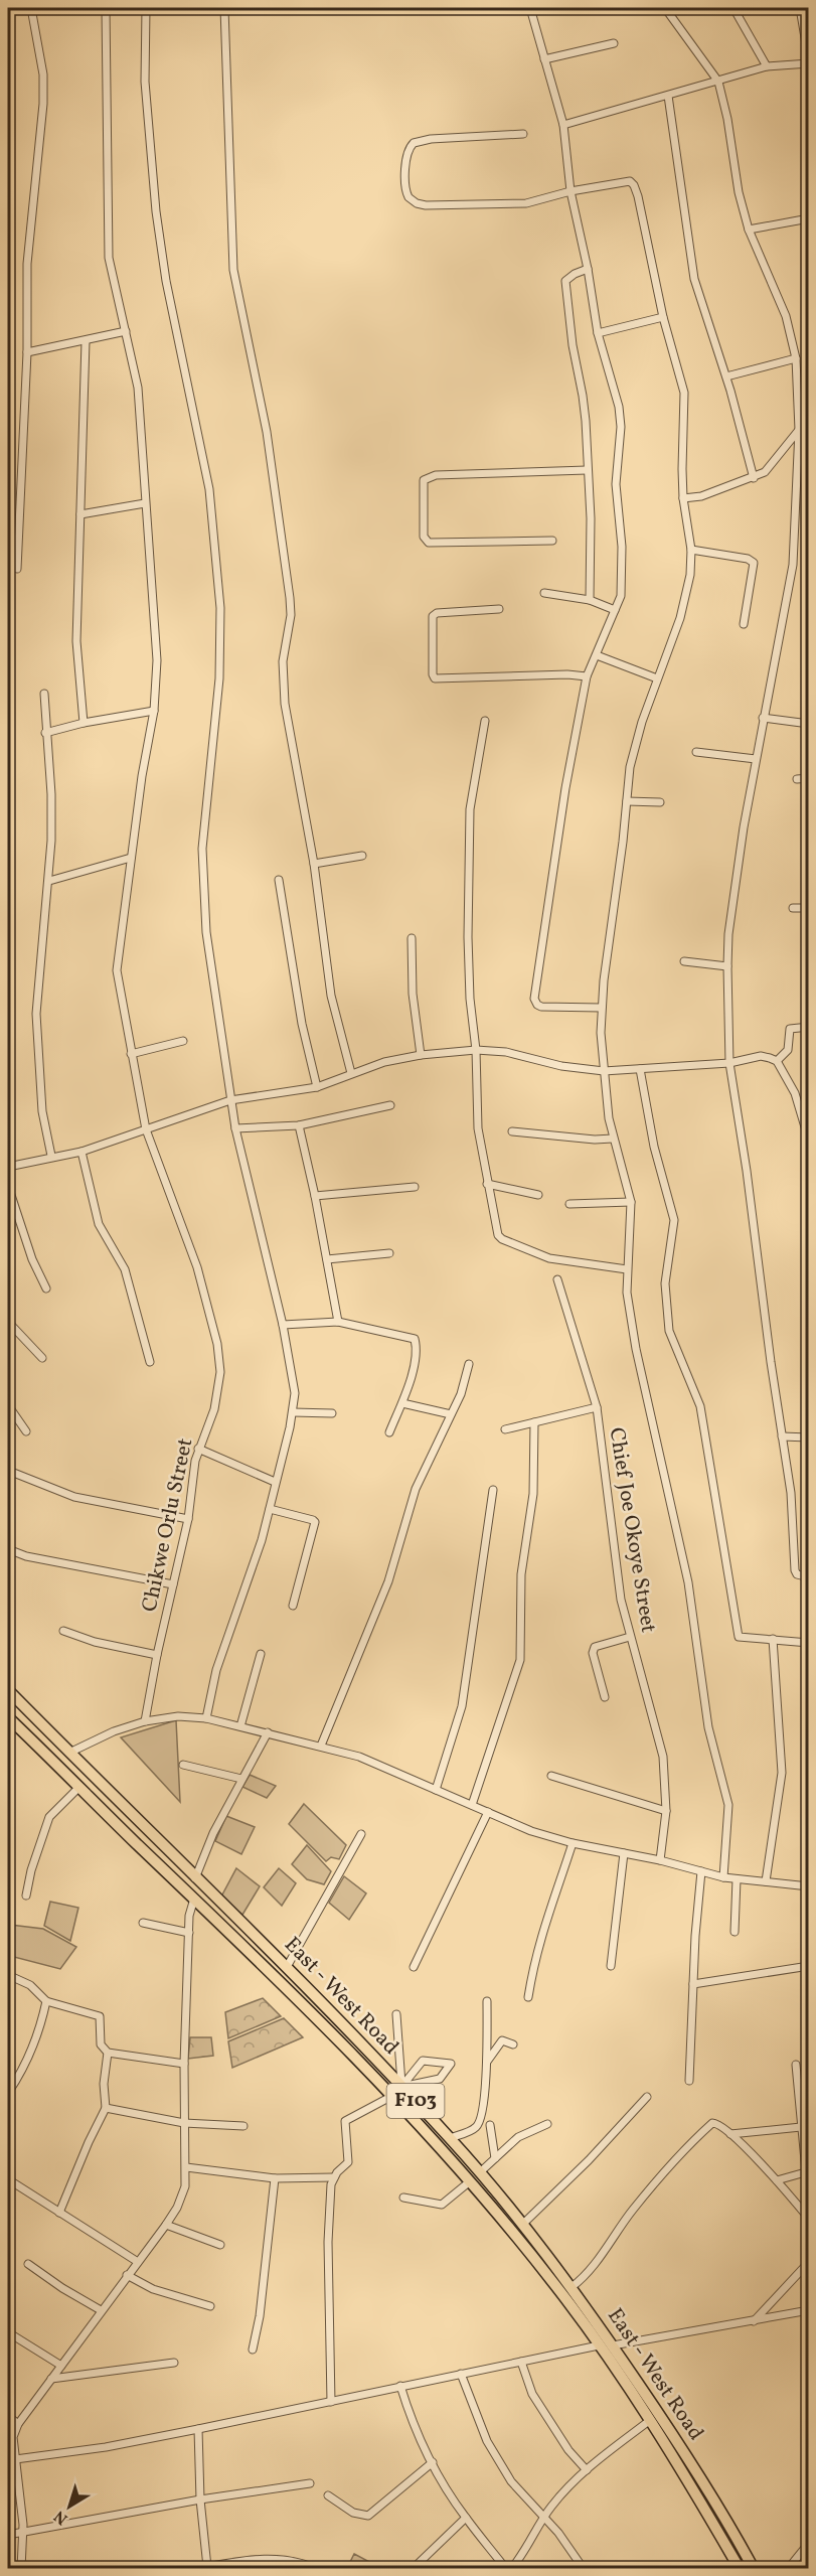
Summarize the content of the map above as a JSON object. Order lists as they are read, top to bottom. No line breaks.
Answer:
{"streets":{"main road":["East - West Road","F103"],"street":["Chikwe Orlu Street","Chief Joe Okoye Street"]},"north":"bottom left"}
